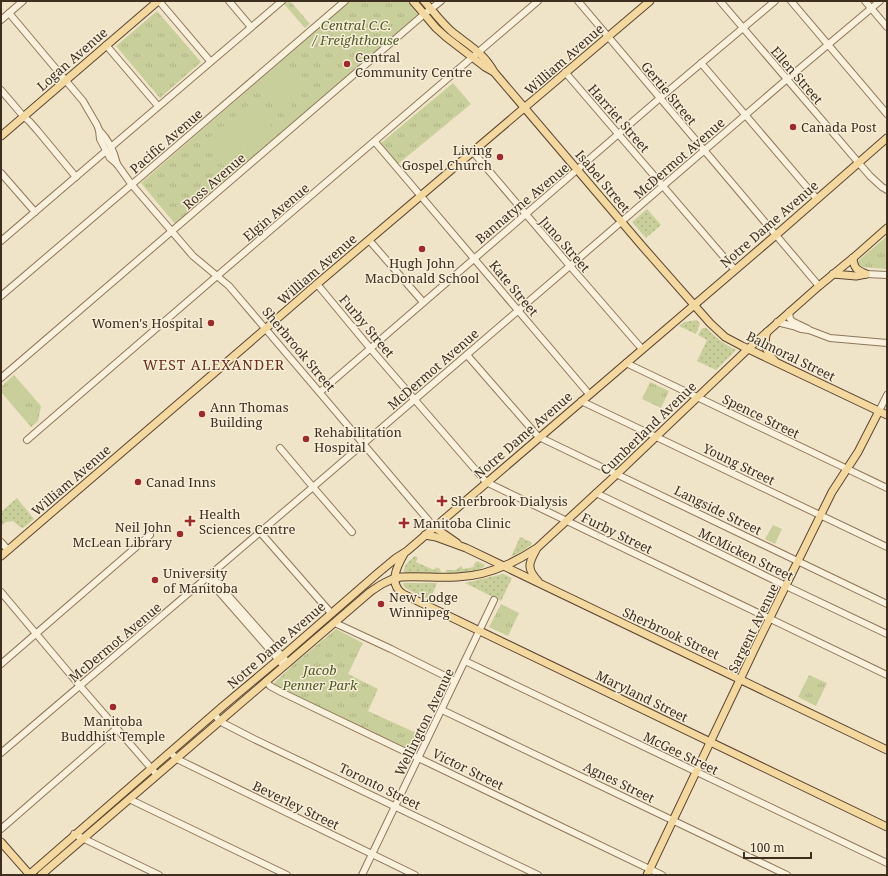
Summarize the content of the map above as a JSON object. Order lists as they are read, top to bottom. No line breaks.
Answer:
{"streets":{"main road":["Logan Avenue","William Avenue","Isabel Street","Notre Dame Avenue","Sherbrook Street","Balmoral Street","Cumberland Avenue","Sargent Avenue","Maryland Street"],"street":["Ellen Street","Gertie Street","Harriet Street","Pacific Avenue","McDermot Avenue","Ross Avenue","Bannatyne Avenue","Elgin Avenue","Juno Street","Kate Street","Furby Street","Spence Street","Young Street","Langside Street","McMicken Street","Wellington Avenue","McGee Street","Victor Street","Agnes Street","Toronto Street","Beverley Street"]},"crossings":[["Logan Avenue","Sherbrook Street"],["William Avenue","Gertie Street"],["William Avenue","Harriet Street"],["William Avenue","Isabel Street"],["William Avenue","Juno Street"],["William Avenue","Kate Street"],["William Avenue","Furby Street"],["William Avenue","Sherbrook Street"],["Ellen Street","McDermot Avenue"],["Ellen Street","Bannatyne Avenue"],["Ellen Street","Notre Dame Avenue"],["Gertie Street","McDermot Avenue"],["Gertie Street","Bannatyne Avenue"],["Gertie Street","Notre Dame Avenue"],["Gertie Street","Cumberland Avenue"],["Harriet Street","McDermot Avenue"],["Harriet Street","Bannatyne Avenue"],["Harriet Street","Notre Dame Avenue"],["Pacific Avenue","Sherbrook Street"],["McDermot Avenue","Isabel Street"],["McDermot Avenue","Juno Street"],["McDermot Avenue","Kate Street"],["McDermot Avenue","Furby Street"],["McDermot Avenue","Sherbrook Street"],["Ross Avenue","Isabel Street"],["Ross Avenue","Sherbrook Street"],["Isabel Street","Bannatyne Avenue"],["Isabel Street","Elgin Avenue"],["Isabel Street","Notre Dame Avenue"],["Isabel Street","Balmoral Street"],["Bannatyne Avenue","Juno Street"],["Bannatyne Avenue","Kate Street"],["Bannatyne Avenue","Furby Street"],["Bannatyne Avenue","Sherbrook Street"],["Elgin Avenue","Kate Street"],["Elgin Avenue","Sherbrook Street"],["Notre Dame Avenue","Juno Street"],["Notre Dame Avenue","Kate Street"],["Notre Dame Avenue","Furby Street"],["Notre Dame Avenue","Sherbrook Street"],["Notre Dame Avenue","Balmoral Street"],["Notre Dame Avenue","Spence Street"],["Notre Dame Avenue","Cumberland Avenue"],["Notre Dame Avenue","Young Street"],["Notre Dame Avenue","Langside Street"],["Notre Dame Avenue","Maryland Street"],["Notre Dame Avenue","Victor Street"],["Notre Dame Avenue","Toronto Street"],["Notre Dame Avenue","Beverley Street"],["Furby Street","Cumberland Avenue"],["Furby Street","Sargent Avenue"],["Sherbrook Street","Cumberland Avenue"],["Sherbrook Street","Sargent Avenue"],["Balmoral Street","Cumberland Avenue"],["Balmoral Street","Sargent Avenue"],["Spence Street","Cumberland Avenue"],["Spence Street","Sargent Avenue"],["Cumberland Avenue","Young Street"],["Cumberland Avenue","Langside Street"],["Cumberland Avenue","McMicken Street"],["Cumberland Avenue","Maryland Street"],["Young Street","Sargent Avenue"],["Langside Street","Sargent Avenue"],["McMicken Street","Sargent Avenue"],["Sargent Avenue","Maryland Street"],["Sargent Avenue","McGee Street"],["Sargent Avenue","Victor Street"],["Sargent Avenue","Agnes Street"],["Maryland Street","Wellington Avenue"],["Wellington Avenue","McGee Street"],["Wellington Avenue","Victor Street"],["Wellington Avenue","Agnes Street"],["Wellington Avenue","Toronto Street"],["Wellington Avenue","Beverley Street"]],"districts":["WEST ALEXANDER"],"parks":["Central C.C. / Freighthouse","Jacob Penner Park"],"places":{"other":["Central Community Centre","Canada Post","Living Gospel Church","Hugh John MacDonald School","Women's Hospital","Ann Thomas Building","Rehabilitation Hospital","Canad Inns","Neil John McLean Library","University of Manitoba","New Lodge Winnipeg","Manitoba Buddhist Temple"],"health":["Sherbrook Dialysis","Health Sciences Centre","Manitoba Clinic"]},"scale_bar":"100 m"}
